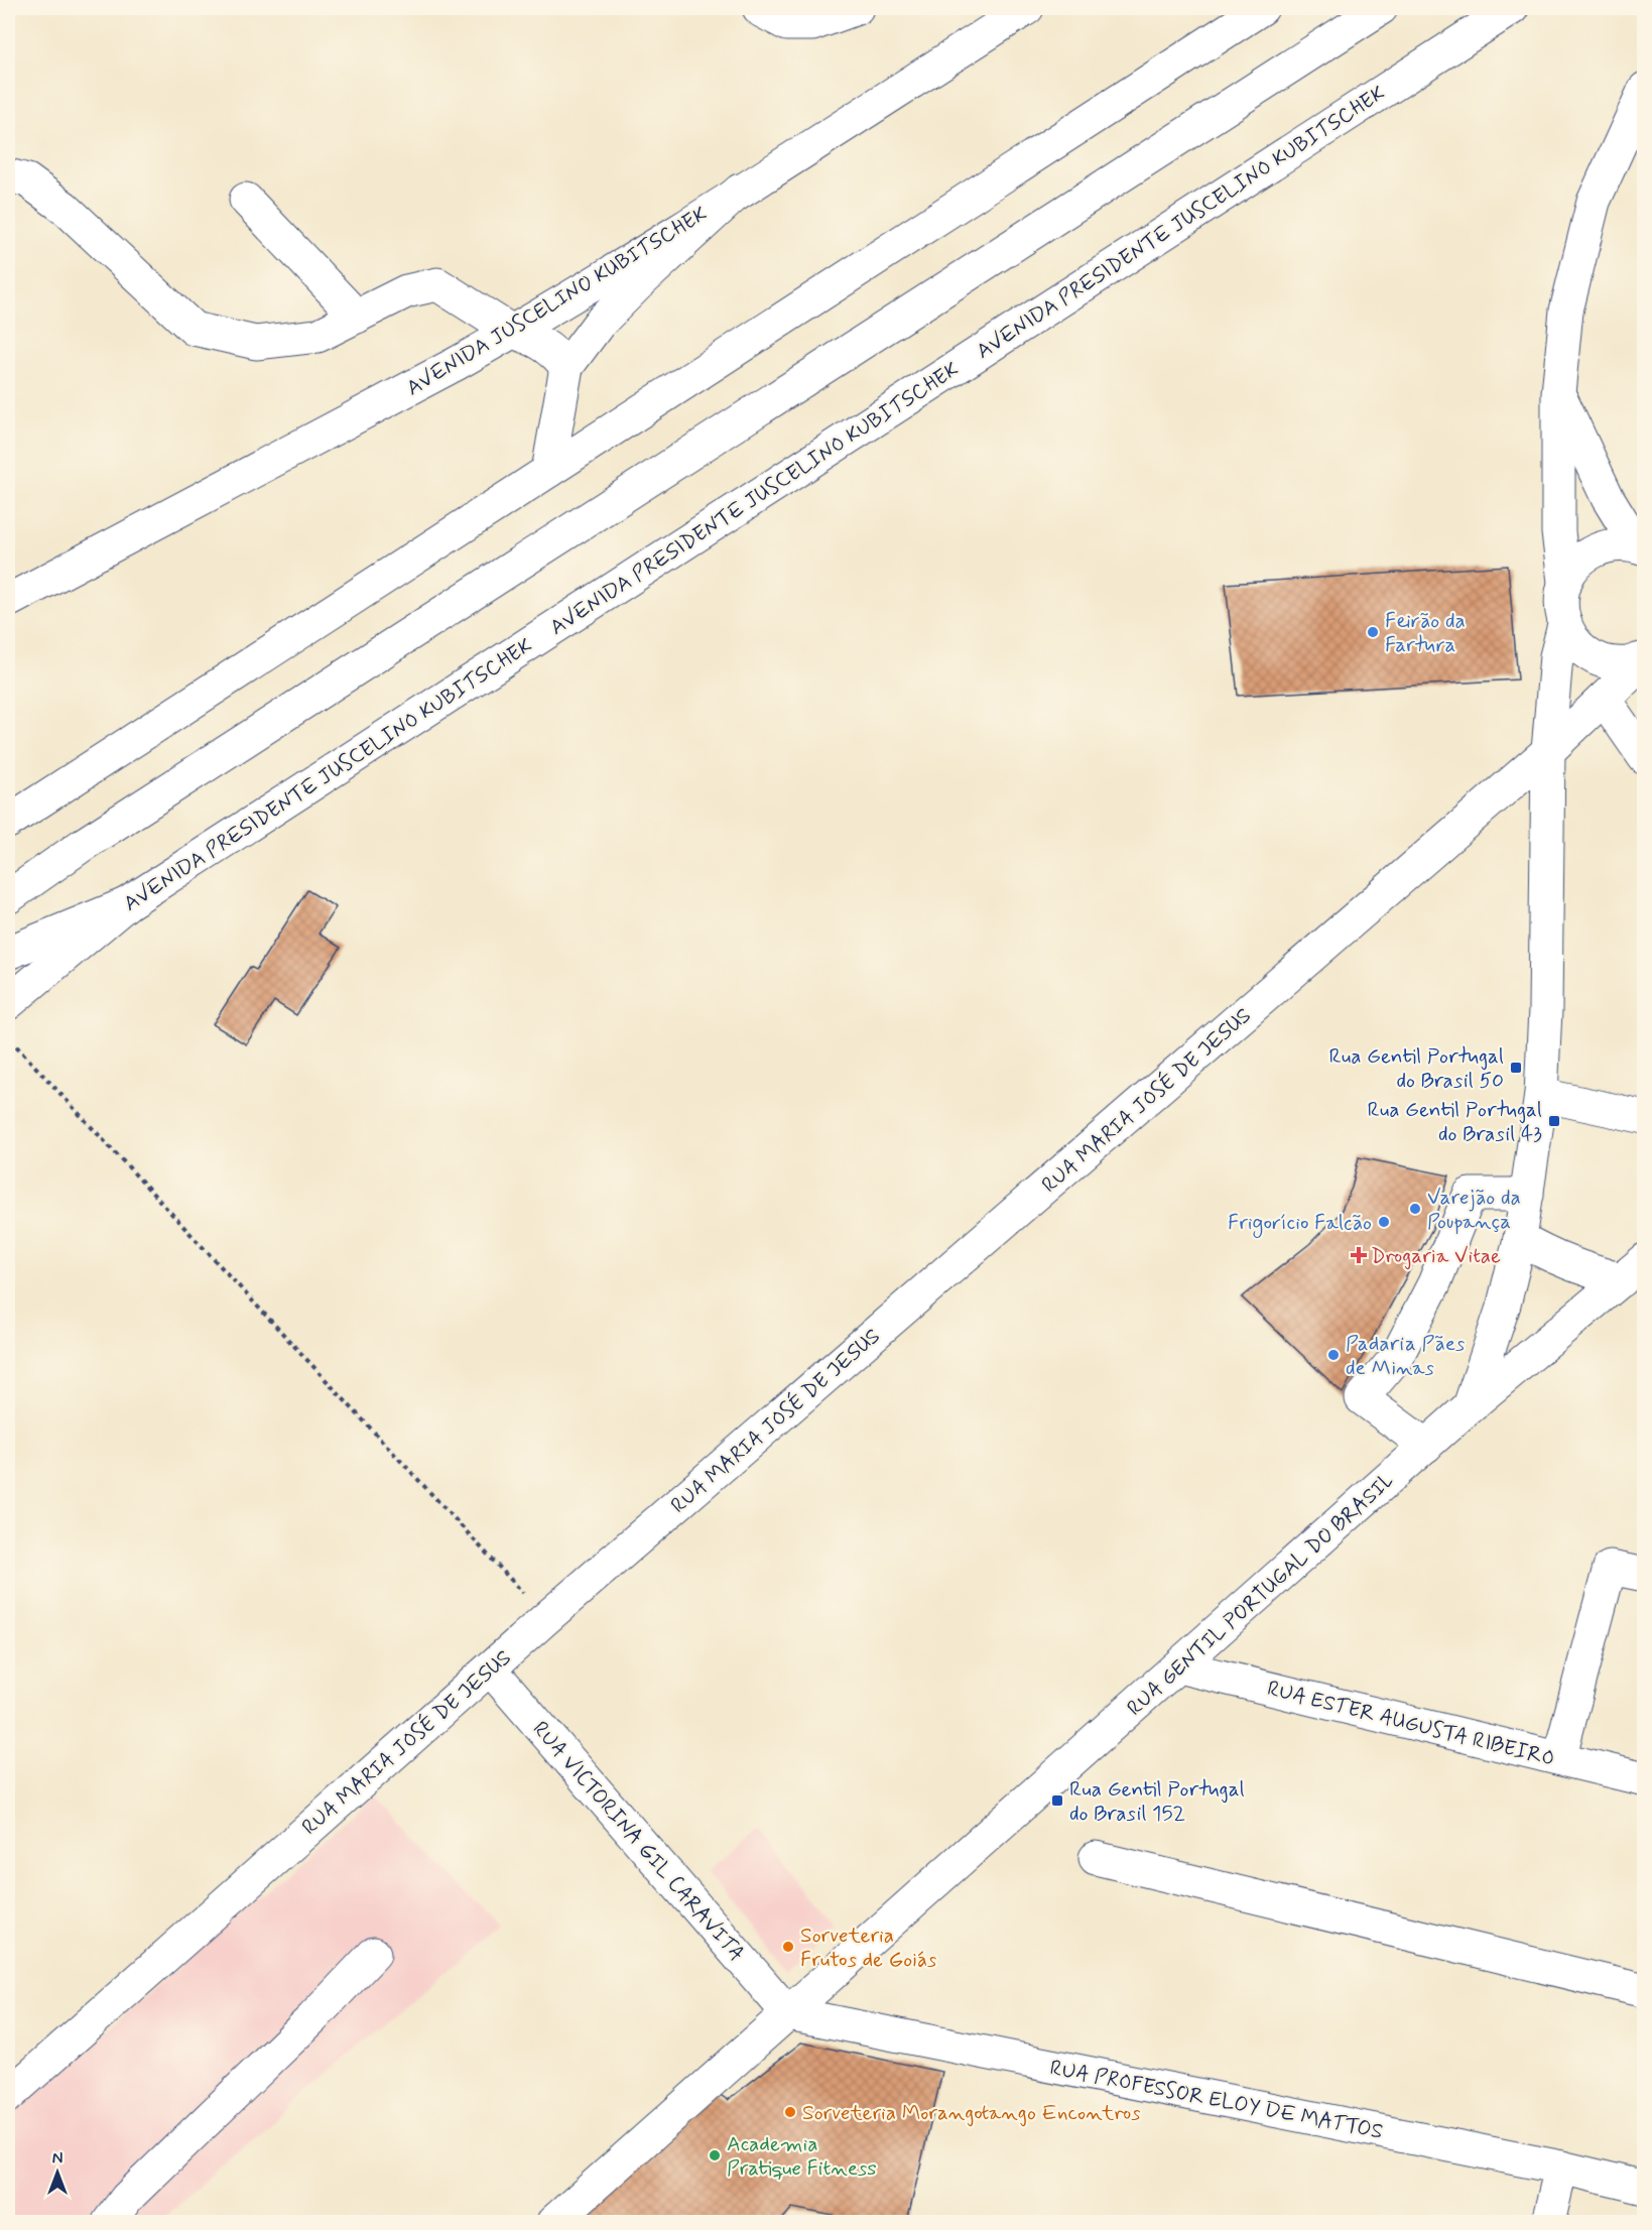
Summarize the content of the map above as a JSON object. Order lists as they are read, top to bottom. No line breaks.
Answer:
{"streets":{"main road":["AVENIDA PRESIDENTE JUSCELINO KUBITSCHEK","AVENIDA JUSCELINO KUBITSCHEK","RUA MARIA JOSÉ DE JESUS","RUA GENTIL PORTUGAL DO BRASIL","RUA ESTER AUGUSTA RIBEIRO","RUA VICTORINA GIL CARAVITA","RUA PROFESSOR ELOY DE MATTOS"]},"crossings":[["RUA MARIA JOSÉ DE JESUS","RUA GENTIL PORTUGAL DO BRASIL"],["RUA MARIA JOSÉ DE JESUS","RUA VICTORINA GIL CARAVITA"],["RUA GENTIL PORTUGAL DO BRASIL","RUA ESTER AUGUSTA RIBEIRO"],["RUA GENTIL PORTUGAL DO BRASIL","RUA VICTORINA GIL CARAVITA"],["RUA GENTIL PORTUGAL DO BRASIL","RUA PROFESSOR ELOY DE MATTOS"],["RUA VICTORINA GIL CARAVITA","RUA PROFESSOR ELOY DE MATTOS"]],"places":{"other":["Feirão da Fartura","Varejão da Poupança","Frigorício Falcão","Padaria Pães de Minas","Sorveteria Frutos de Goiás","Sorveteria Morangotango Encontros","Academia Pratique Fitness"],"transit":["Rua Gentil Portugal do Brasil 50","Rua Gentil Portugal do Brasil 43","Rua Gentil Portugal do Brasil 152"],"health":["Drogaria Vitae"]},"north":"top"}
